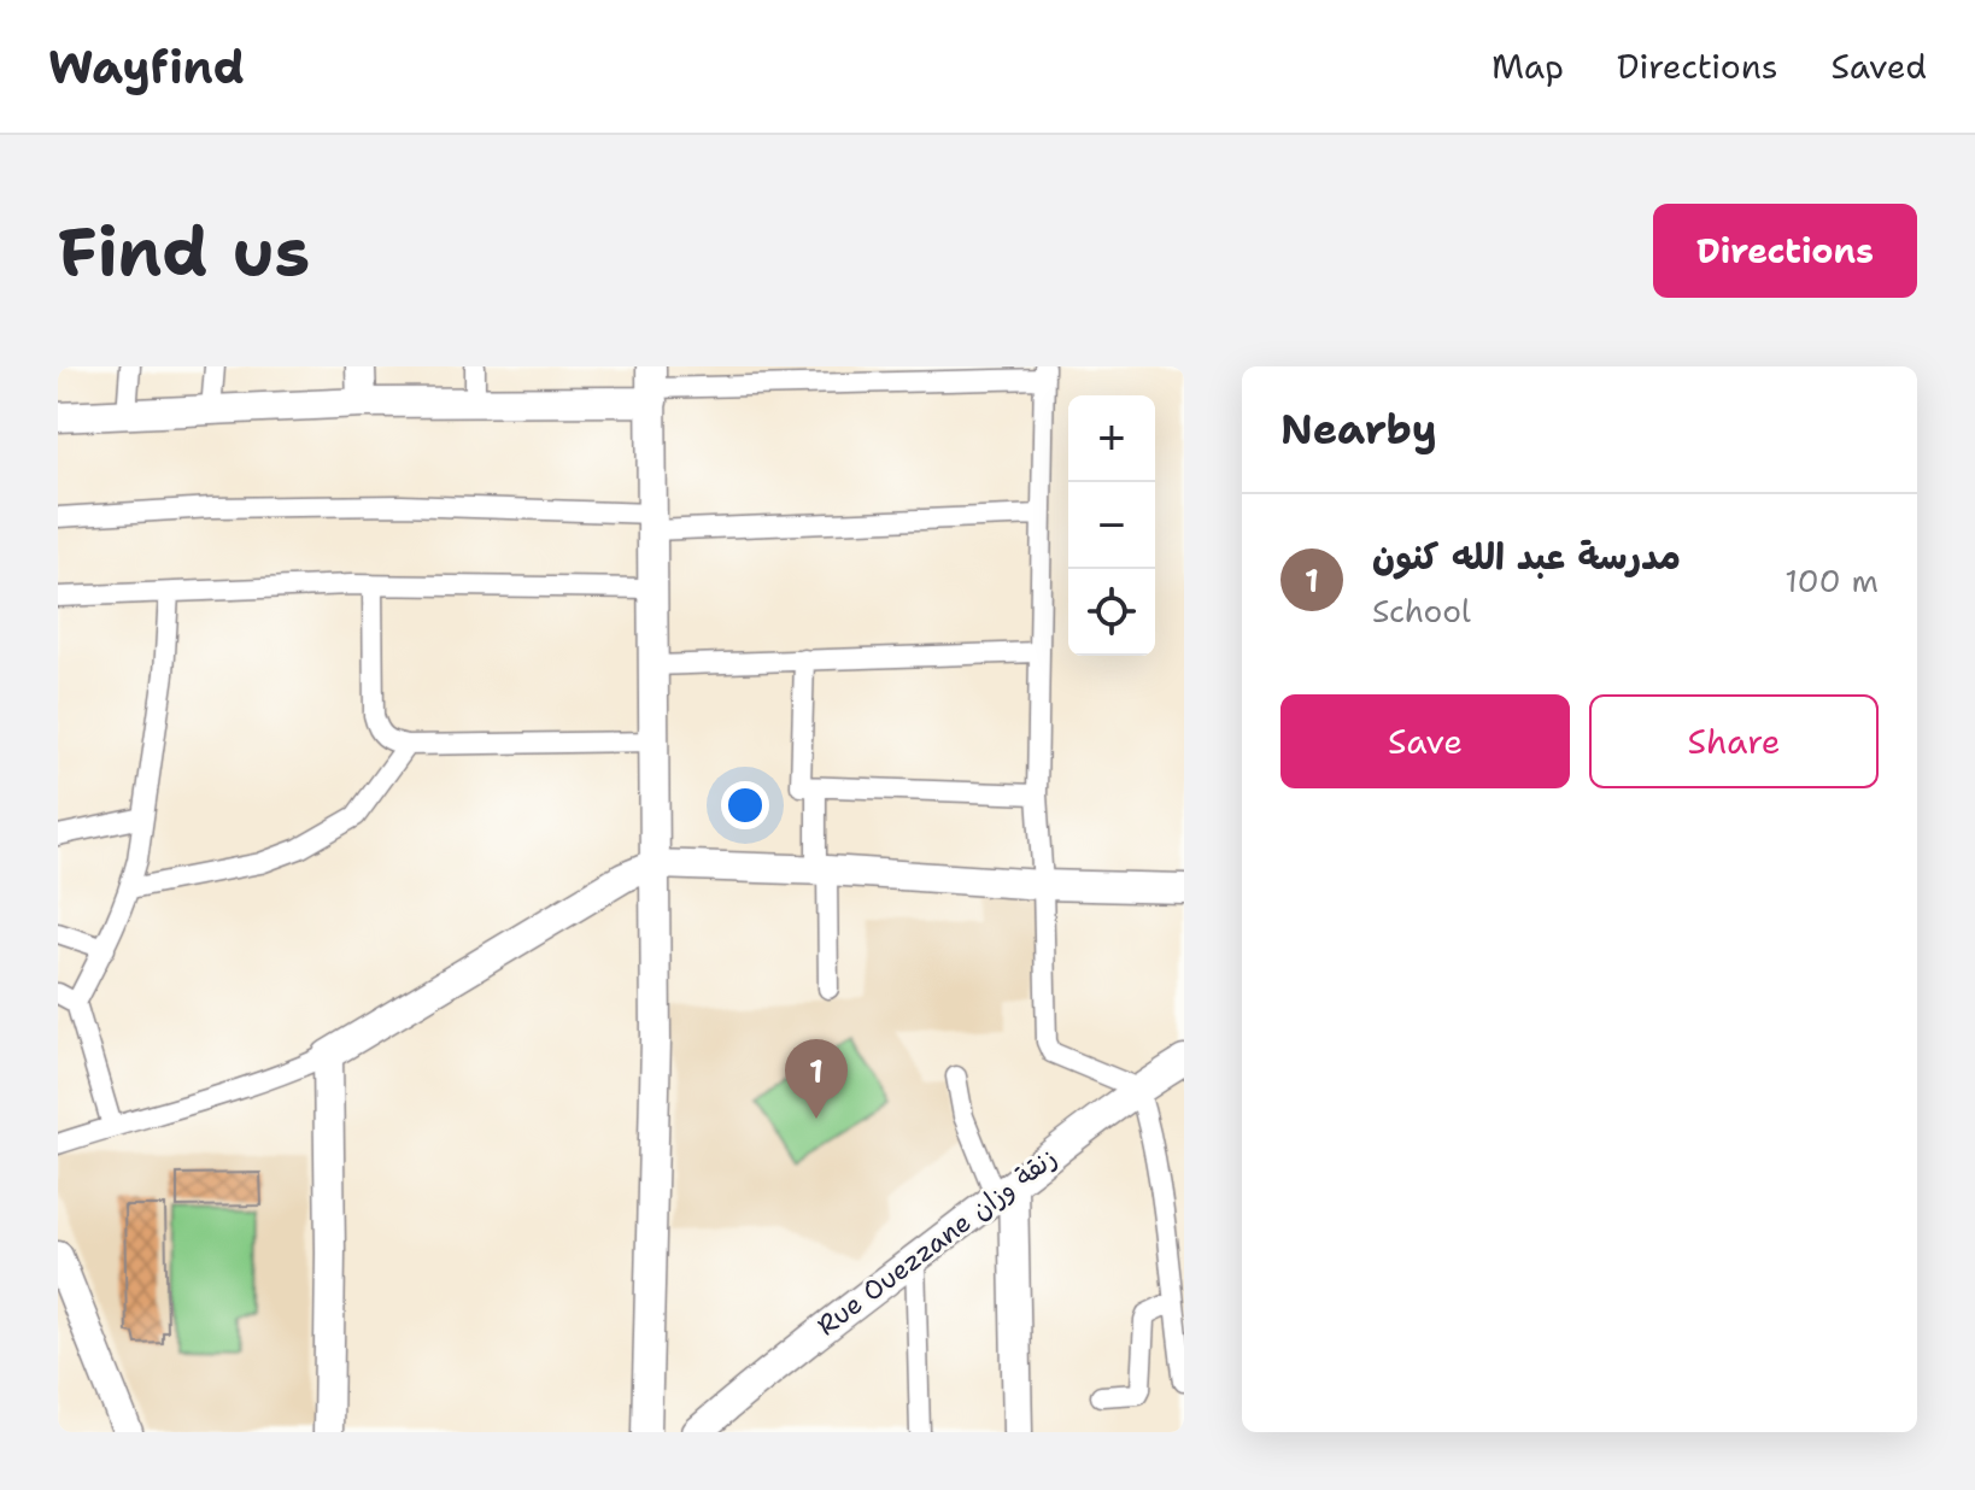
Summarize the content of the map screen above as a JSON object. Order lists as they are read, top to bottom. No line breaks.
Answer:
{"streets":{"street":["Rue Ouezzane زنقة وزان"]},"page":{"header":"Wayfind","nav":["Map","Directions","Saved"],"buttons":["Directions",["Save","Share"]],"title":"Find us","heading":"Nearby","map_buttons":["+","−"],"list":[{"mark":"1","name":"مدرسة عبد الله كنون","note":"School","value":"100 m"}],"pins":"1"}}
